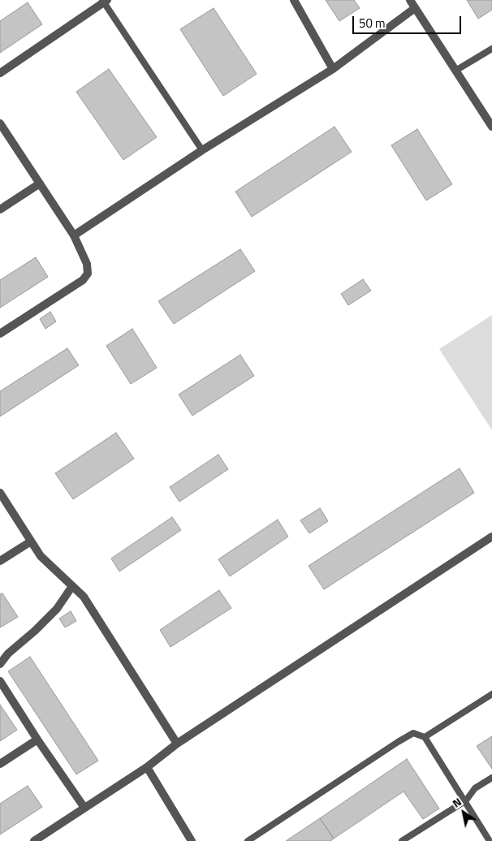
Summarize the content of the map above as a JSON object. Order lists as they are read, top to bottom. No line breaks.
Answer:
{"scale_bar":"50 m","north":"top left"}
